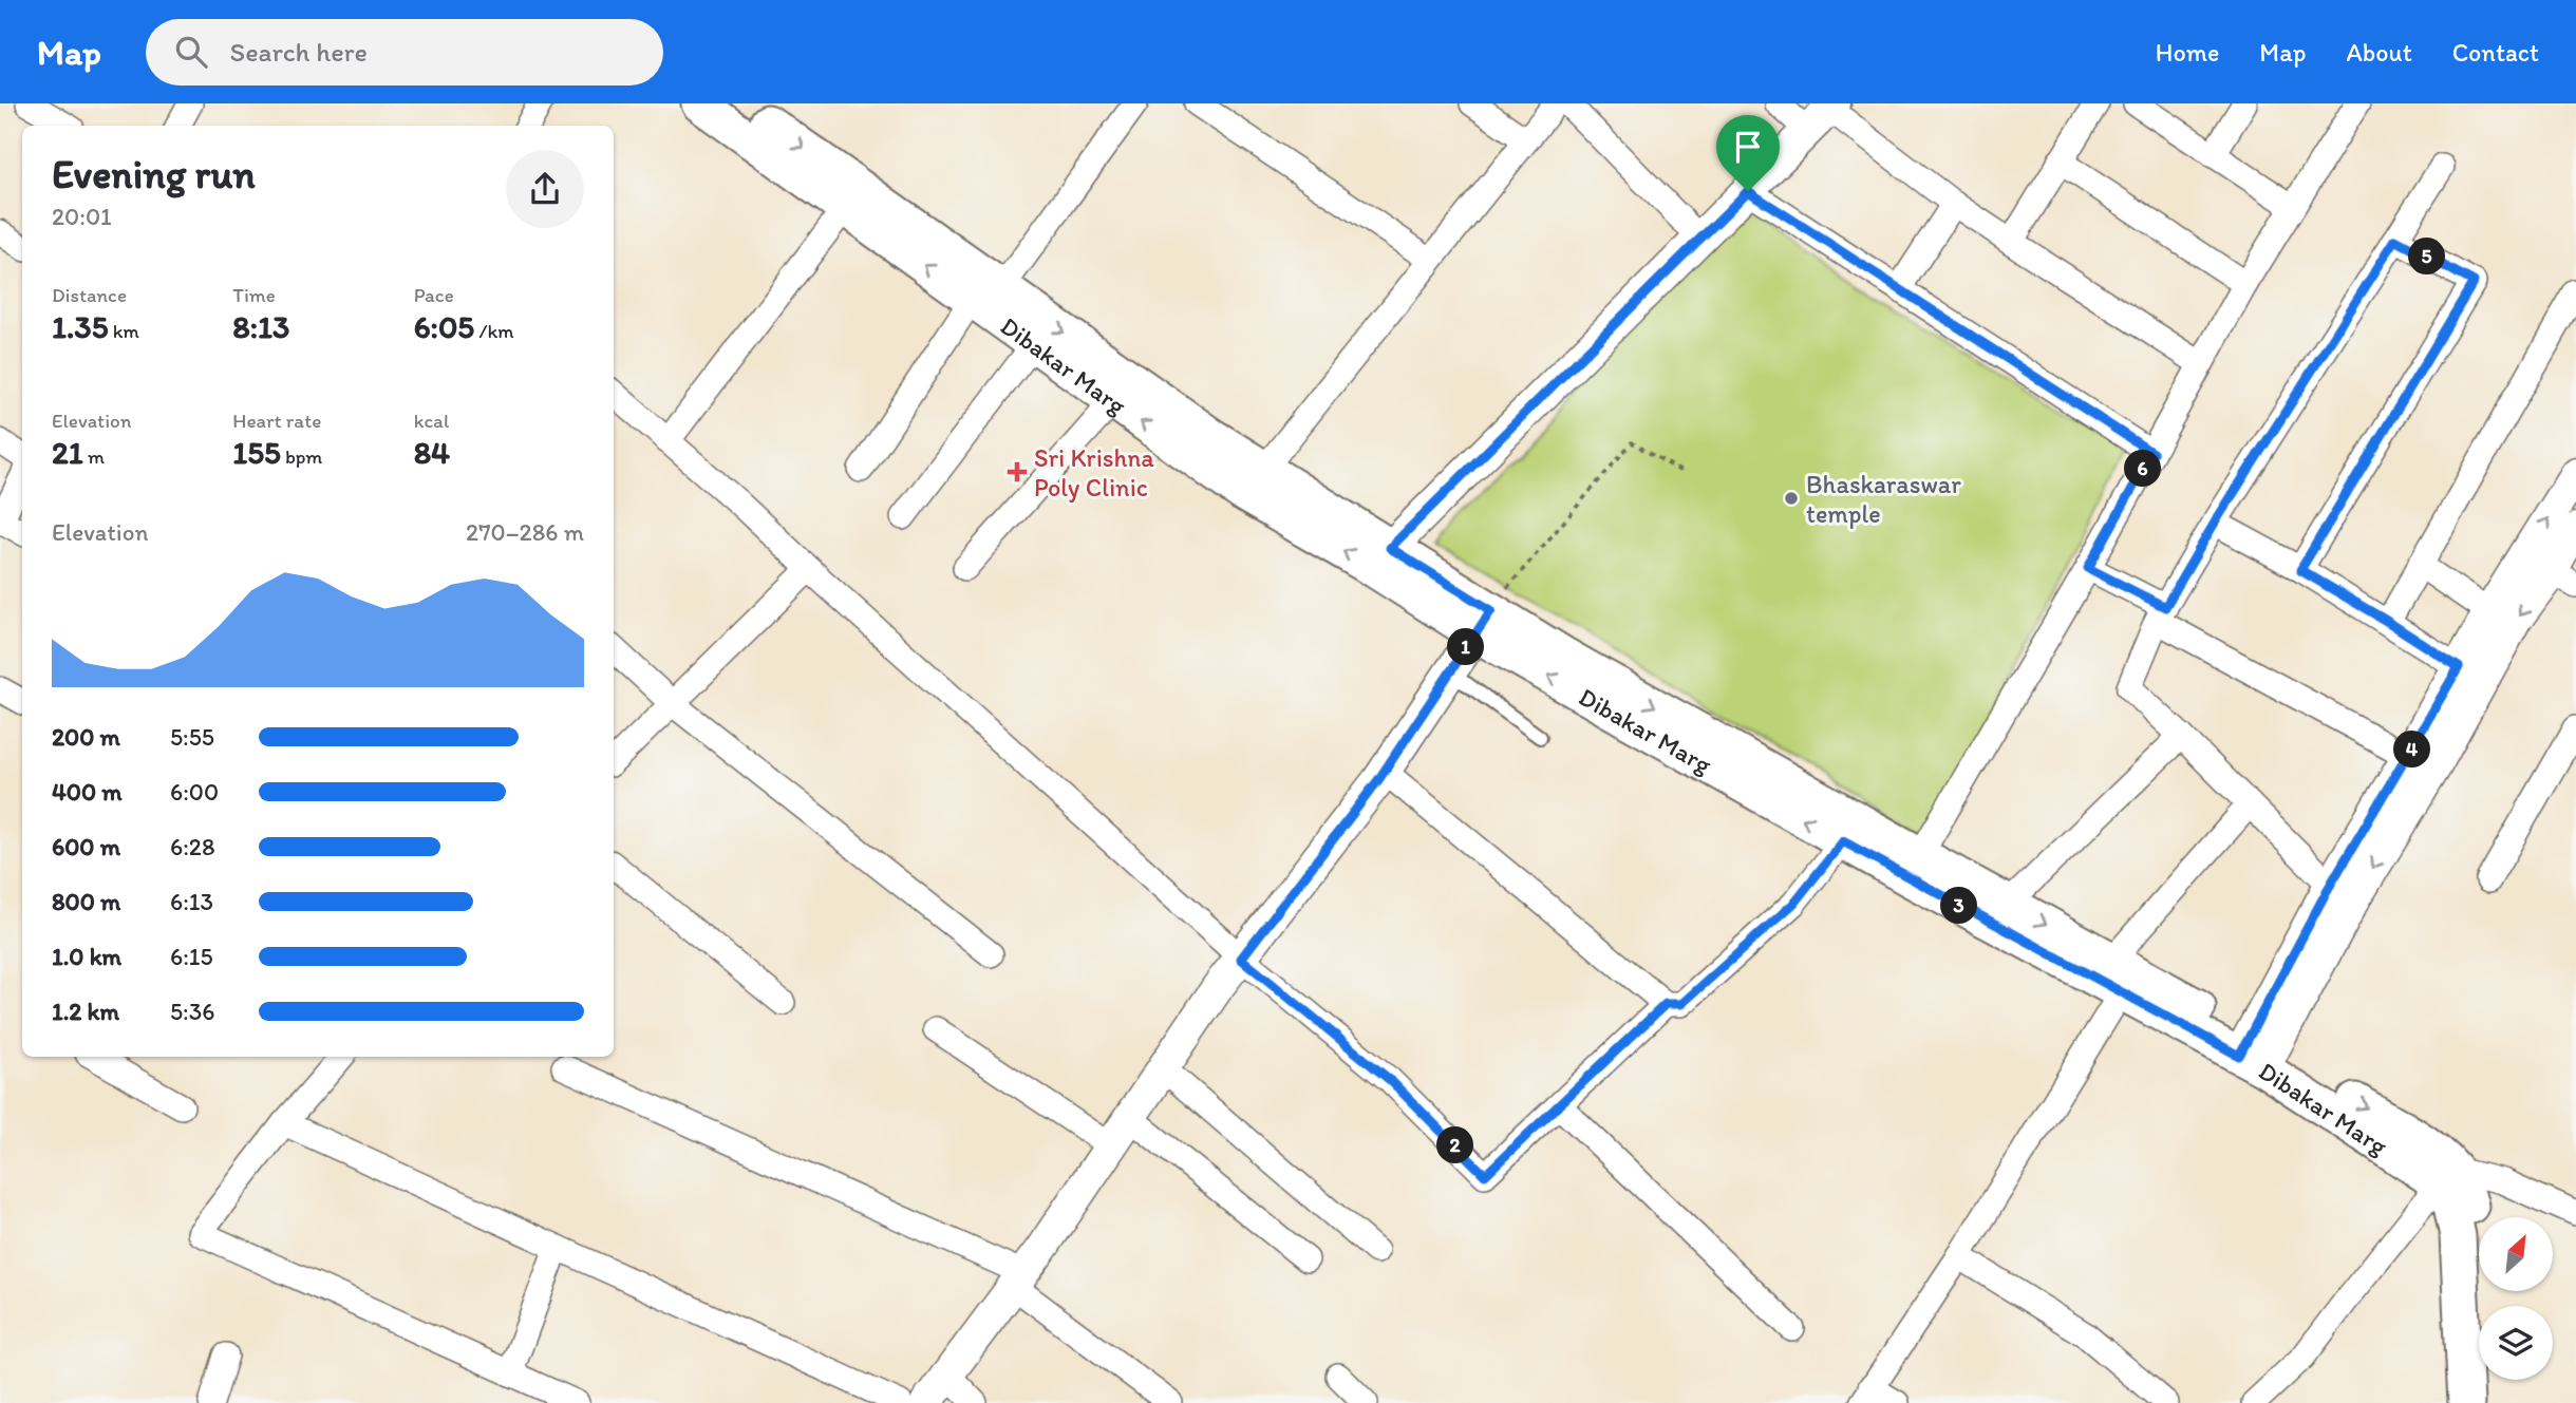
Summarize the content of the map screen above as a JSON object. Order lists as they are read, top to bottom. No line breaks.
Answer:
{"streets":{"main road":["Dibakar Marg"]},"places":{"health":["Sri Krishna Poly Clinic"],"other":["Bhaskaraswar temple"]},"north":"top right","page":{"header":"Map","search":"Search here","nav":["Home","Map","About","Contact"],"heading":["Evening run","20:01"],"pins":["5","6","1","4","3","2"],"stats":[["Distance","1.35 km"],["Time","8:13"],["Pace","6:05 /km"],["Elevation","21 m"],["Heart rate","155 bpm"],["kcal","84"]],"chart":["Elevation","270–286 m"],"list":[{"name":"200 m","note":"5:55"},{"name":"400 m","note":"6:00"},{"name":"600 m","note":"6:28"},{"name":"800 m","note":"6:13"},{"name":"1.0 km","note":"6:15"},{"name":"1.2 km","note":"5:36"}]}}
